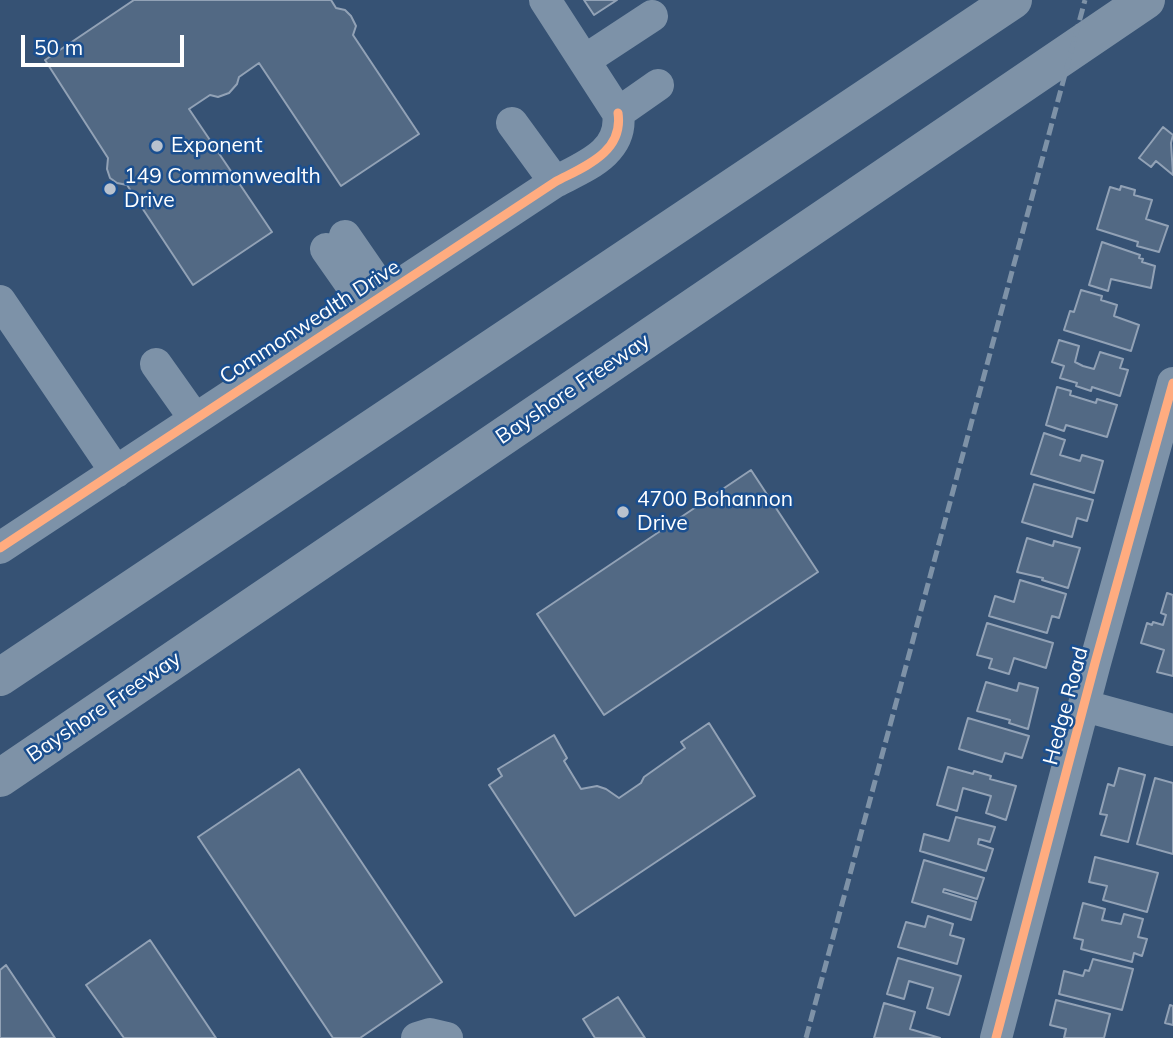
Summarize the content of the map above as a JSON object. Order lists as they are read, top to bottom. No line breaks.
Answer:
{"streets":{"highway":["Bayshore Freeway"],"street":["Commonwealth Drive","Hedge Road"]},"places":["Exponent","149 Commonwealth Drive","4700 Bohannon Drive"],"scale_bar":"50 m"}
